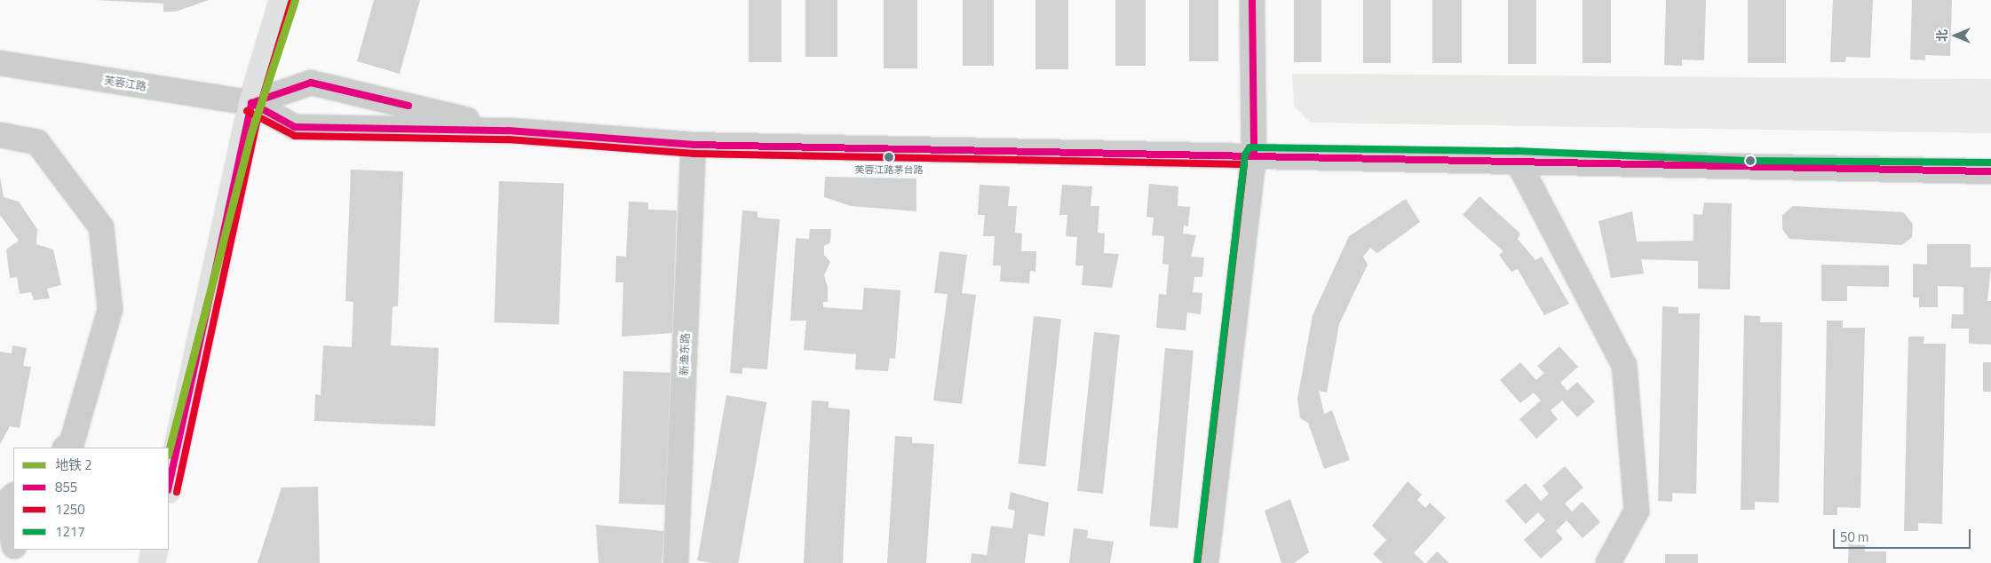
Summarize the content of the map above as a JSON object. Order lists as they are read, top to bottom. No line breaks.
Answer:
{"streets":{"street":["芙蓉江路","新渔东路"]},"crossings":[["芙蓉江路","新渔东路"]],"places":["芙蓉江路茅台路"],"lines":["metro line 2","transit line 855","transit line 1250","transit line 1217"],"legend":["地铁 2","855","1250","1217"],"scale_bar":"50 m","north":"left"}
